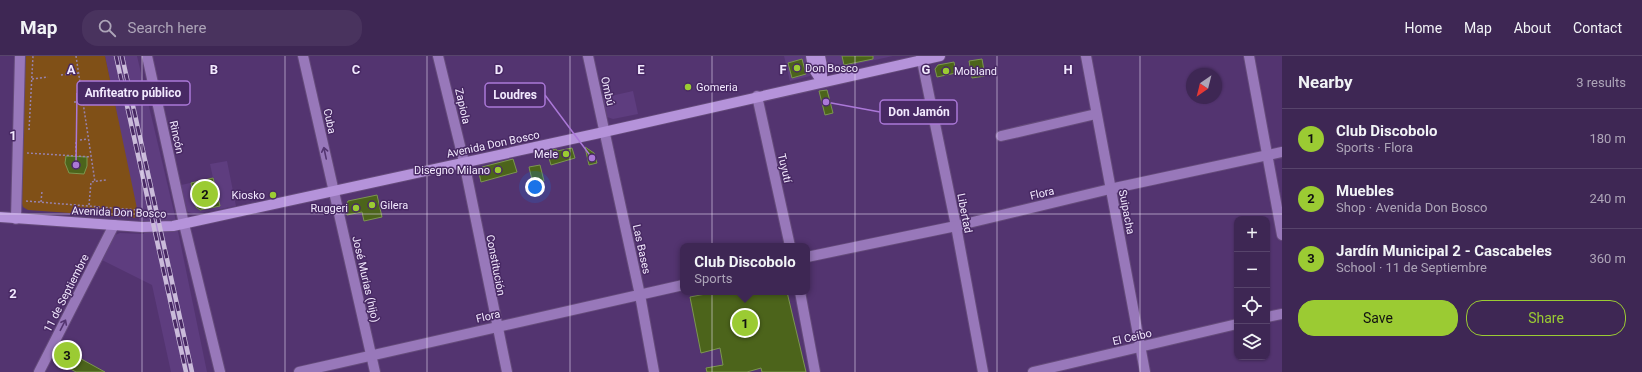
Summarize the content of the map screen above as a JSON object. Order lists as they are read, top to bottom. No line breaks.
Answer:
{"streets":{"main road":["Avenida Don Bosco"],"street":["Ombú","Zapiola","Cuba","Rincón","Tuyutí","Flora","Suipacha","Libertad","Las Bases","Constitución","José Murias (hijo)","11 de Septiembre","El Ceibo"]},"crossings":[["Ombú","Avenida Don Bosco"],["Ombú","Las Bases"],["Zapiola","Avenida Don Bosco"],["Zapiola","Constitución"],["Cuba","Avenida Don Bosco"],["Cuba","José Murias (hijo)"],["Rincón","Avenida Don Bosco"],["Avenida Don Bosco","Tuyutí"],["Avenida Don Bosco","Libertad"],["Avenida Don Bosco","Las Bases"],["Avenida Don Bosco","Constitución"],["Avenida Don Bosco","José Murias (hijo)"],["Avenida Don Bosco","11 de Septiembre"],["Flora","Suipacha"],["Flora","Libertad"],["Flora","Las Bases"],["Flora","Constitución"],["Flora","José Murias (hijo)"],["Suipacha","El Ceibo"]],"one_way":["Cuba","11 de Septiembre"],"places":["Don Bosco","Mobland","Gomeria","Don Jamón","Mele","Loudres","Anfiteatro público","Disegno Milano","Kiosko","Gilera","Ruggeri"],"north":"bottom left","page":{"header":"Map","search":"Search here","nav":["Home","Map","About","Contact"],"heading":["Nearby","3 results"],"list":[{"mark":"1","name":"Club Discobolo","note":"Sports · Flora","value":"180 m"},{"mark":"2","name":"Muebles","note":"Shop · Avenida Don Bosco","value":"240 m"},{"mark":"3","name":"Jardín Municipal 2 - Cascabeles","note":"School · 11 de Septiembre","value":"360 m"}],"pins":["2","1","3"],"map_buttons":["+","−"],"popup":["Club Discobolo","Sports"],"buttons":["Save","Share"]},"grid":{"columns":["A","B","C","D","E","F","G","H"],"rows":["1","2"]}}
